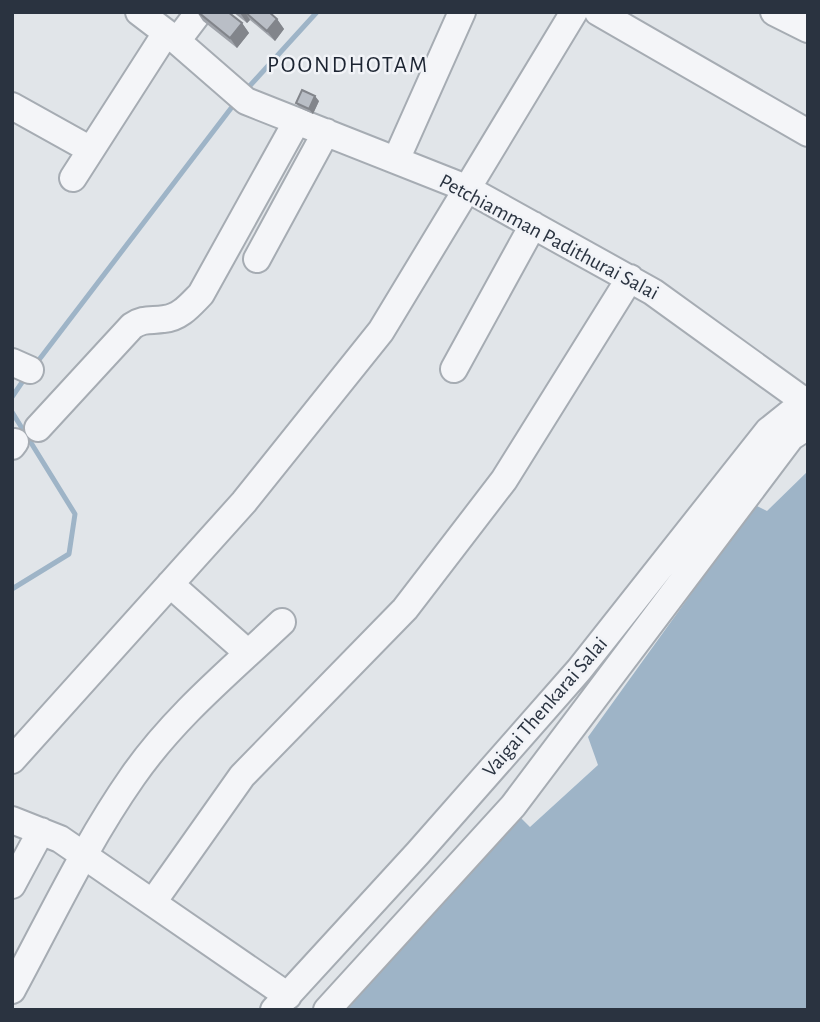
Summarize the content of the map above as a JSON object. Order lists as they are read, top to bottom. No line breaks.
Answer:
{"streets":{"street":["Petchiamman Padithurai Salai","Vaigai Thenkarai Salai"]},"crossings":[["Petchiamman Padithurai Salai","Vaigai Thenkarai Salai"]],"districts":["POONDHOTAM"]}
